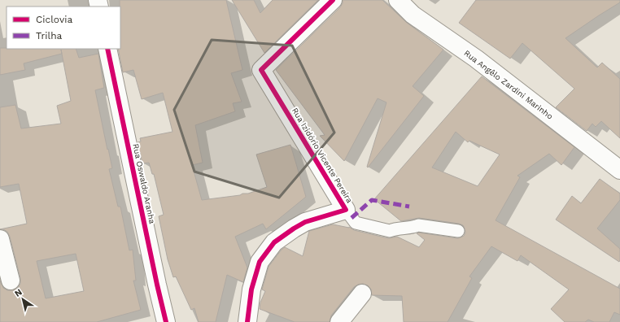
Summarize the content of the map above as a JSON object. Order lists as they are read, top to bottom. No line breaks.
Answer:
{"streets":{"street":["Rua Angêlo Zardini Marinho","Rua Izidório Vicente Pereira","Rua Oswaldo Aranha"]},"legend":["Ciclovia","Trilha"],"north":"top left"}
